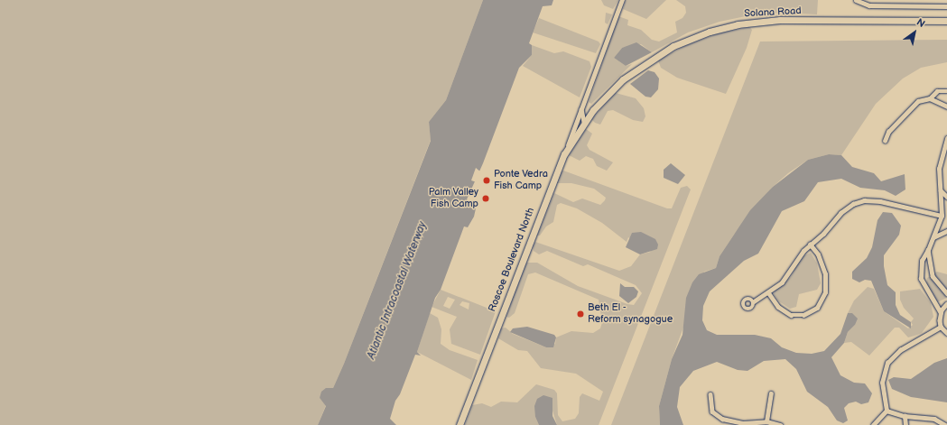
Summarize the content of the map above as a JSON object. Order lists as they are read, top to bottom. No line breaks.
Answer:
{"streets":{"street":["Solana Road","Roscoe Boulevard North"]},"crossings":[["Solana Road","Roscoe Boulevard North"]],"water":["Atlantic Intracoastal Waterway"],"places":["Ponte Vedra Fish Camp","Palm Valley Fish Camp","Beth El - Reform synagogue"],"north":"top right"}
